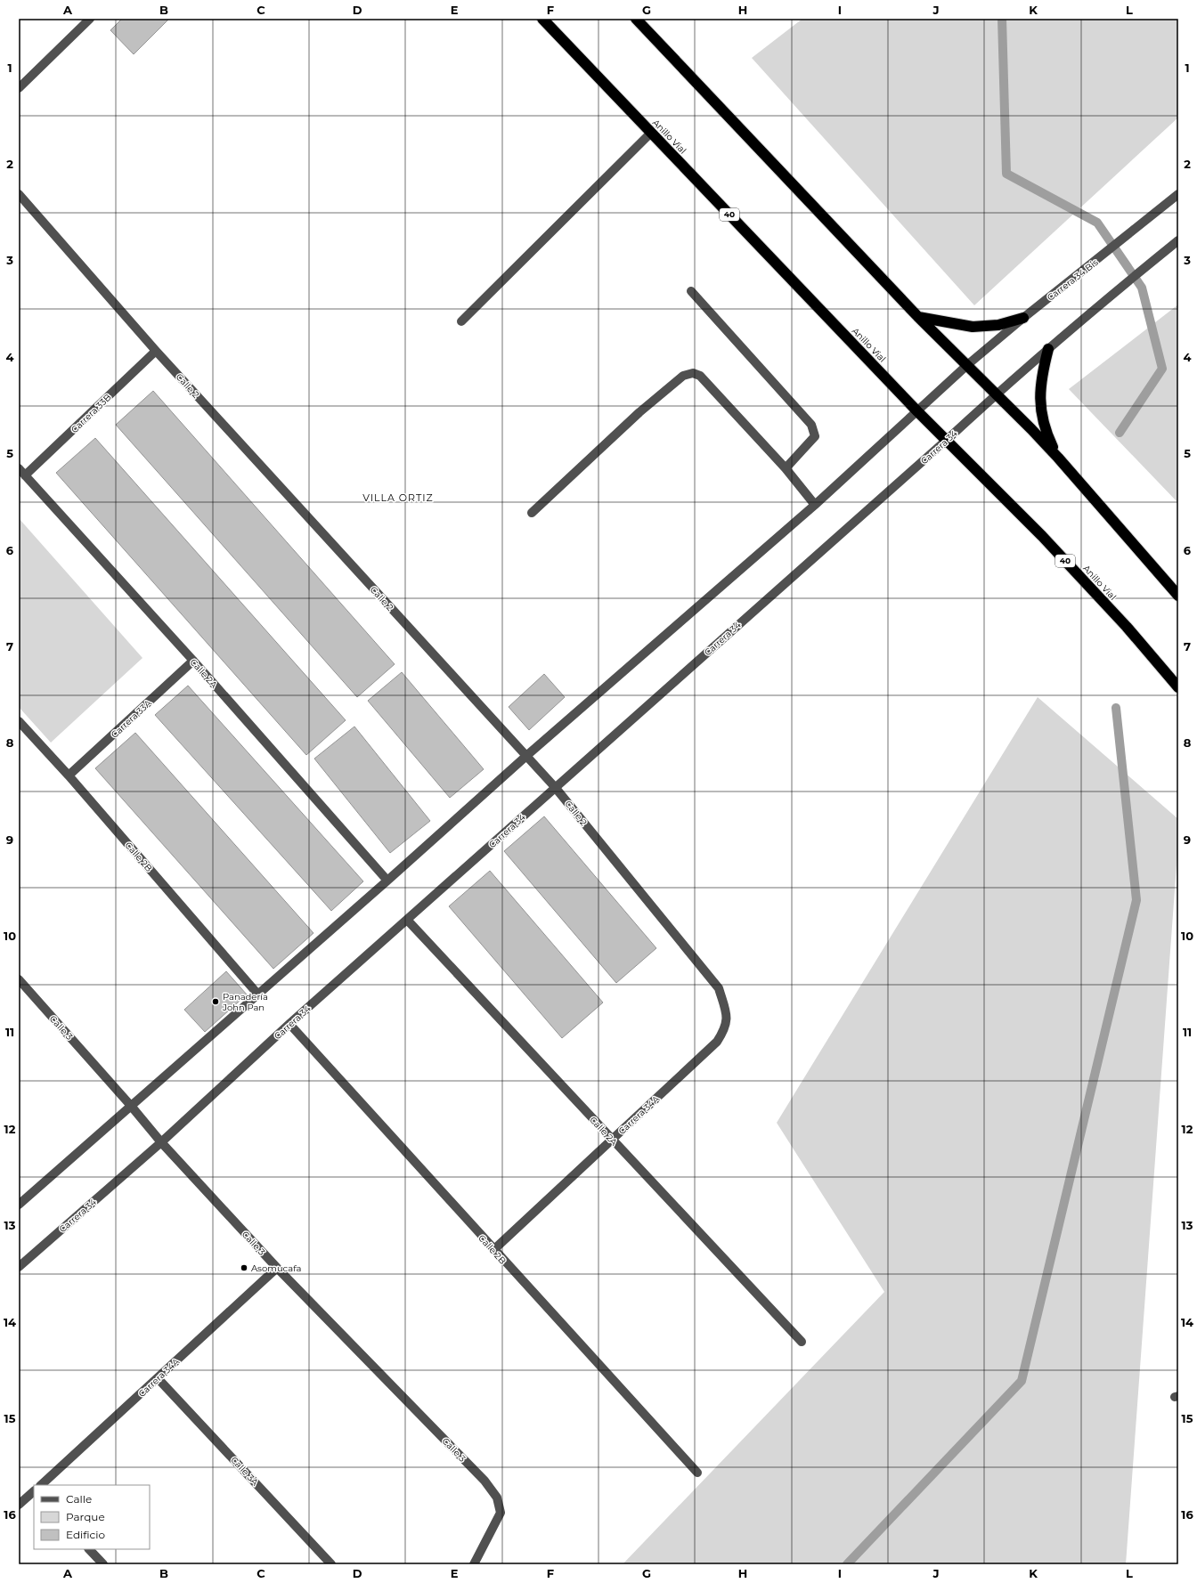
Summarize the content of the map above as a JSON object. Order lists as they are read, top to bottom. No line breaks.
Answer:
{"streets":{"highway":["Anillo Vial","40"],"street":["Carrera 34 Bis","Calle 2","Carrera 33B","Carrera 34","Calle 2A","Carrera 33A","Calle 2B","Calle 3","Carrera 34A","Calle 3A"]},"crossings":[["Anillo Vial","Carrera 34"],["Calle 2","Carrera 33B"],["Calle 2","Carrera 34"],["Calle 2","Carrera 34A"],["Carrera 33B","Calle 2A"],["Carrera 34","Calle 2A"],["Carrera 34","Calle 2B"],["Carrera 34","Calle 3"],["Calle 2A","Carrera 33A"],["Calle 2A","Carrera 34A"],["Carrera 33A","Calle 2B"],["Calle 2B","Carrera 34A"],["Calle 3","Carrera 34A"],["Carrera 34A","Calle 3A"]],"districts":["VILLA ORTIZ"],"places":["Panadería John Pan","Asomucafa"],"legend":["Calle","Parque","Edificio"],"grid":{"columns":["A","B","C","D","E","F","G","H","I","J","K","L"],"rows":["1","2","3","4","5","6","7","8","9","10","11","12","13","14","15","16"]}}
